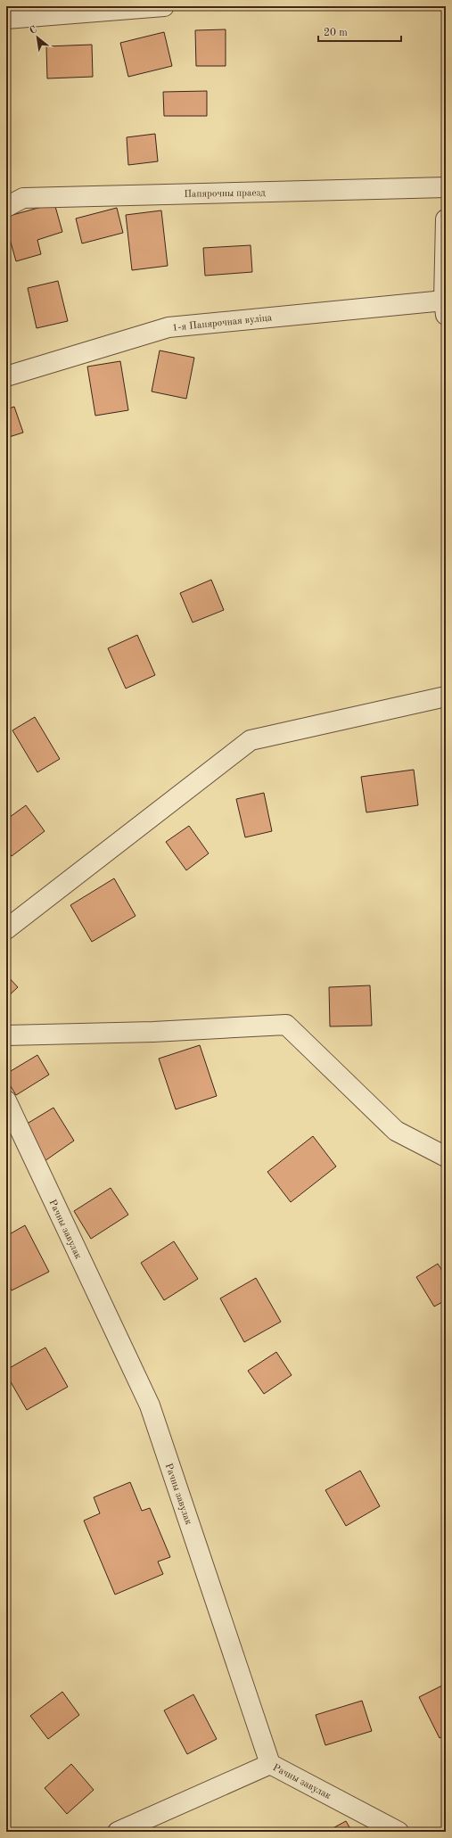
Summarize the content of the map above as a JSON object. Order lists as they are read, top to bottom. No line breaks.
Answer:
{"streets":{"street":["Папярочны праезд","1-я Папярочная вуліца","Рачны завулак"]},"scale_bar":"20 m","north":"top left"}
